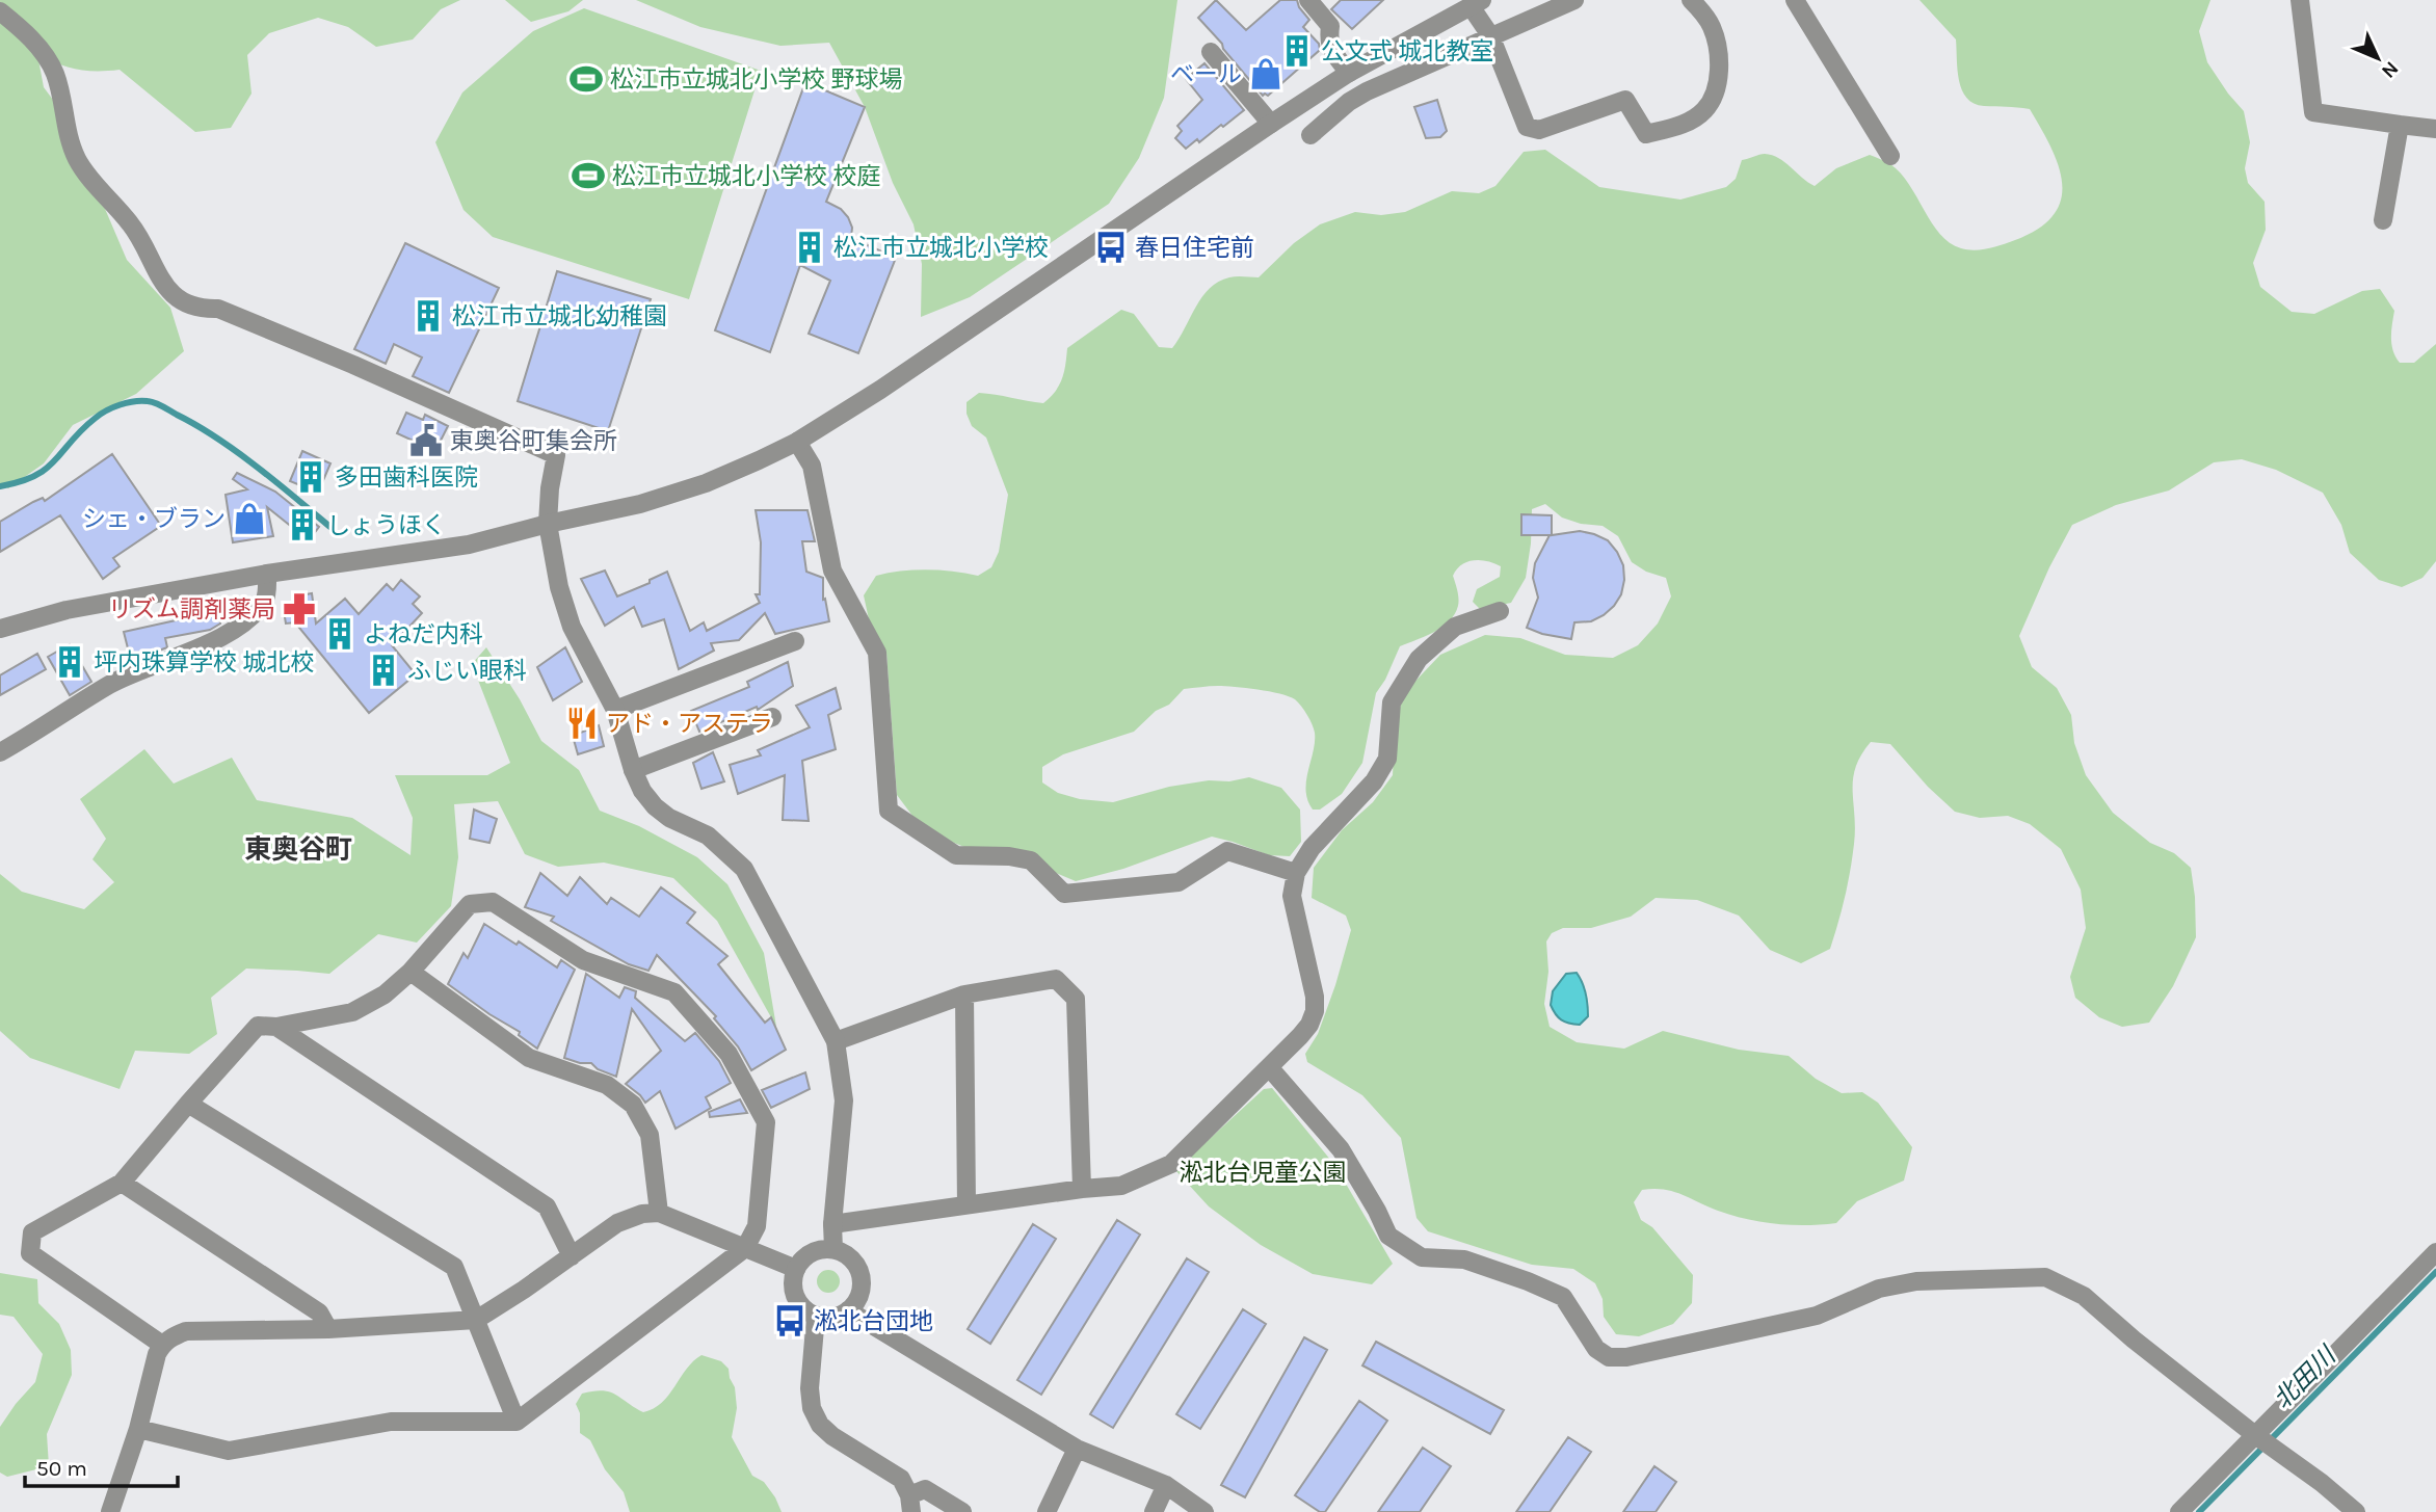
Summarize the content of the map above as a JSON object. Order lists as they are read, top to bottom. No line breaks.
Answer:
{"districts":["東奥谷町"],"water":["北田川"],"parks":["淞北台児童公園"],"places":{"building":["公文式 城北教室","松江市立城北小学校","松江市立城北幼稚園","多田歯科医院","しょうほく","よねだ内科","坪内珠算学校 城北校","ふじい眼科"],"shop":["ベール","シェ・ブラン"],"sports":["松江市立城北小学校 野球場","松江市立城北小学校 校庭"],"bus stop":["春日住宅前","淞北台団地"],"public building":["東奥谷町集会所"],"pharmacy":["リズム調剤薬局"],"restaurant":["アド・アステラ"]},"scale_bar":"50 m","north":"bottom right"}
